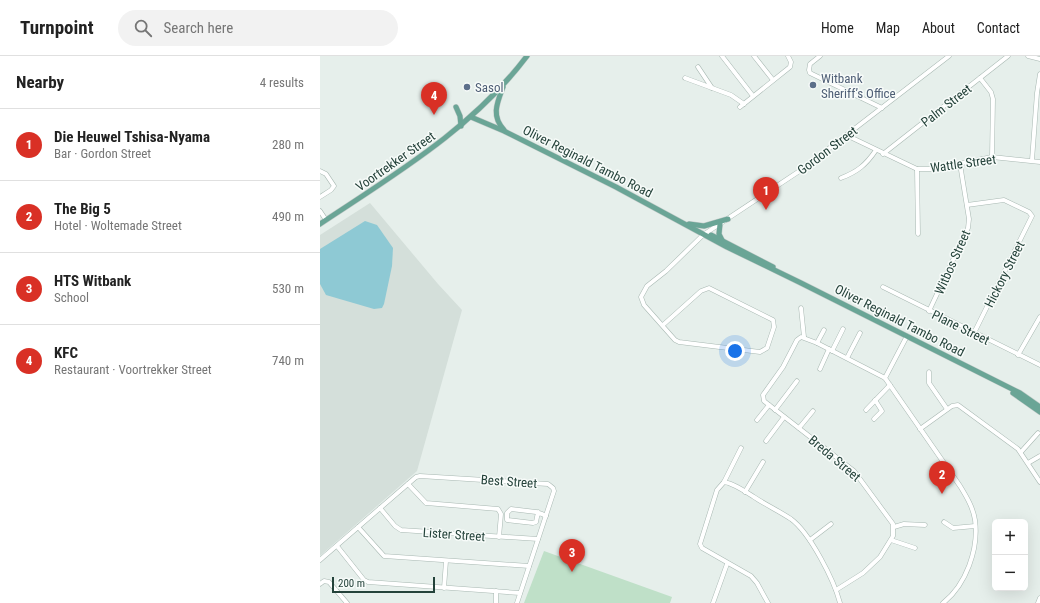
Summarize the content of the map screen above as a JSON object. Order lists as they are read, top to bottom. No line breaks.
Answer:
{"streets":{"main road":["Voortrekker Street","Oliver Reginald Tambo Road"],"street":["Palm Street","Gordon Street","Wattle Street","Witbos Street","Hickory Street","Plane Street","Breda Street","Best Street","Lister Street"]},"crossings":[["Palm Street","Wattle Street"],["Gordon Street","Oliver Reginald Tambo Road"],["Gordon Street","Wattle Street"],["Voortrekker Street","Oliver Reginald Tambo Road"],["Wattle Street","Witbos Street"],["Witbos Street","Hickory Street"],["Witbos Street","Plane Street"],["Hickory Street","Plane Street"],["Best Street","Lister Street"]],"places":["Witbank Sheriff’s Office","Sasol"],"scale_bar":"200 m","page":{"header":"Turnpoint","search":"Search here","nav":["Home","Map","About","Contact"],"heading":["Nearby","4 results"],"pins":["4","1","2","3"],"list":[{"mark":"1","name":"Die Heuwel Tshisa-Nyama","note":"Bar · Gordon Street","value":"280 m"},{"mark":"2","name":"The Big 5","note":"Hotel · Woltemade Street","value":"490 m"},{"mark":"3","name":"HTS Witbank","note":"School","value":"530 m"},{"mark":"4","name":"KFC","note":"Restaurant · Voortrekker Street","value":"740 m"}],"map_buttons":["+","−"],"scale":"200 m"}}
